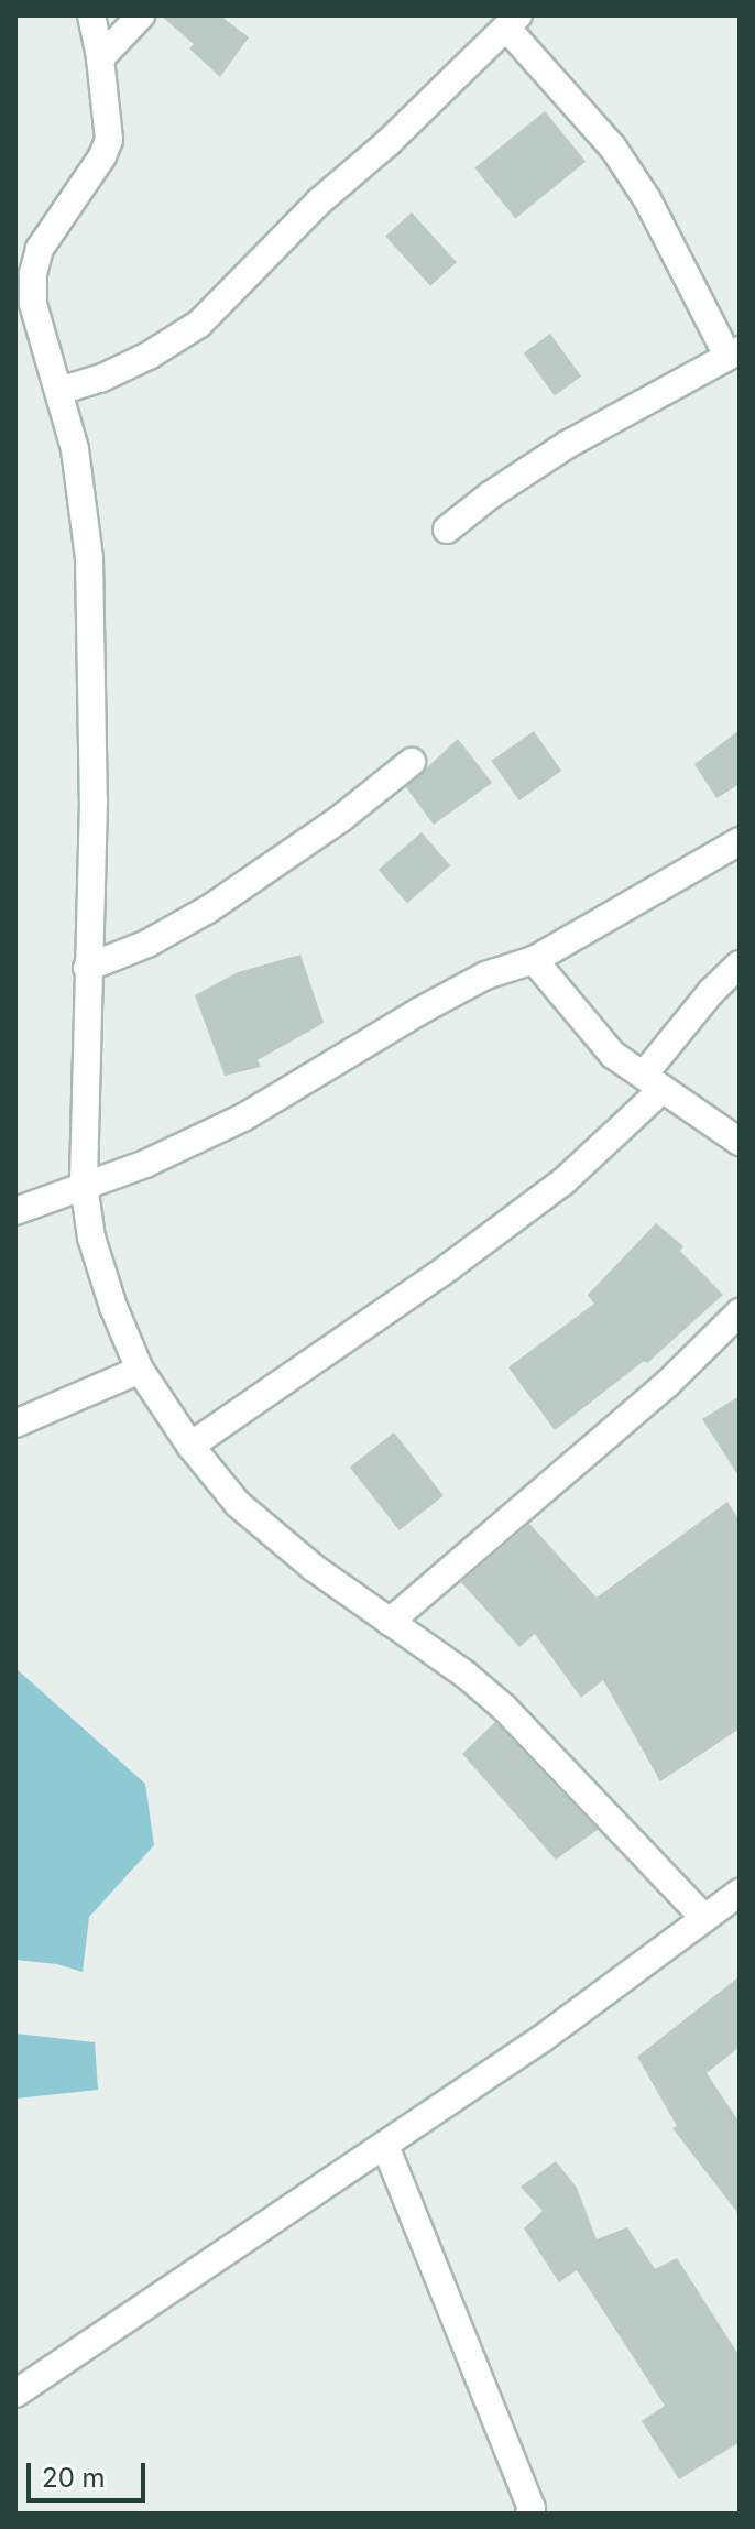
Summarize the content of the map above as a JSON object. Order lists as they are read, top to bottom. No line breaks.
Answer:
{"scale_bar":"20 m"}
